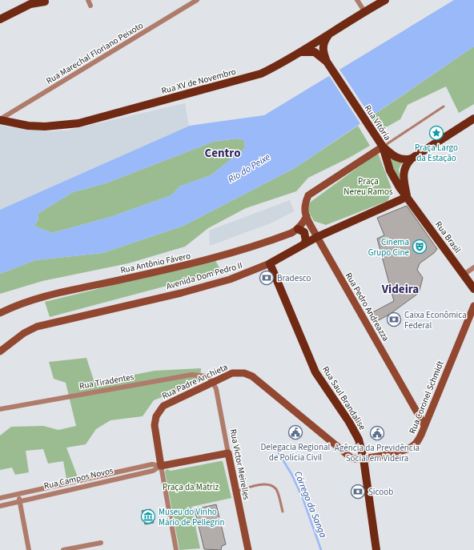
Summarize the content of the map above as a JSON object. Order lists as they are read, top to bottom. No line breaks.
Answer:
{"streets":{"main road":["Rua XV de Novembro","Rua Vitória","Rua Brasil","Rua Antônio Fávero","Avenida Dom Pedro II","Rua Pedro Andreazza","Rua Padre Anchieta","Rua Coronel Schmidt","Rua Saul Brandalise","Rua Victor Meirelles","Rua Campos Novos"],"street":["Rua Marechal Floriano Peixoto","Rua Tiradentes"]},"crossings":[["Rua Marechal Floriano Peixoto","Rua XV de Novembro"],["Rua XV de Novembro","Rua Vitória"],["Rua Vitória","Rua Brasil"],["Rua Vitória","Avenida Dom Pedro II"],["Rua Vitória","Rua Pedro Andreazza"],["Rua Brasil","Avenida Dom Pedro II"],["Avenida Dom Pedro II","Rua Pedro Andreazza"],["Avenida Dom Pedro II","Rua Saul Brandalise"],["Rua Pedro Andreazza","Rua Coronel Schmidt"],["Rua Tiradentes","Rua Padre Anchieta"],["Rua Tiradentes","Rua Victor Meirelles"],["Rua Padre Anchieta","Rua Coronel Schmidt"],["Rua Padre Anchieta","Rua Saul Brandalise"],["Rua Padre Anchieta","Rua Victor Meirelles"],["Rua Padre Anchieta","Rua Campos Novos"],["Rua Coronel Schmidt","Rua Saul Brandalise"],["Rua Victor Meirelles","Rua Campos Novos"]],"districts":["Centro","Videira"],"water":["Rio do Peixe","Córrego da Sanga"],"parks":["Praça Nereu Ramos","Praça da Matriz"],"places":{"place":["Praça Largo da Estação"],"theatre":["Cinema Grupo Cine"],"bank":["Bradesco","Caixa Econômica Federal","Sicoob"],"public building":["Delegacia Regional de Polícia Civil","Agência da Previdência Social em Videira"],"museum":["Museu do Vinho Mário de Pellegrin"]}}
